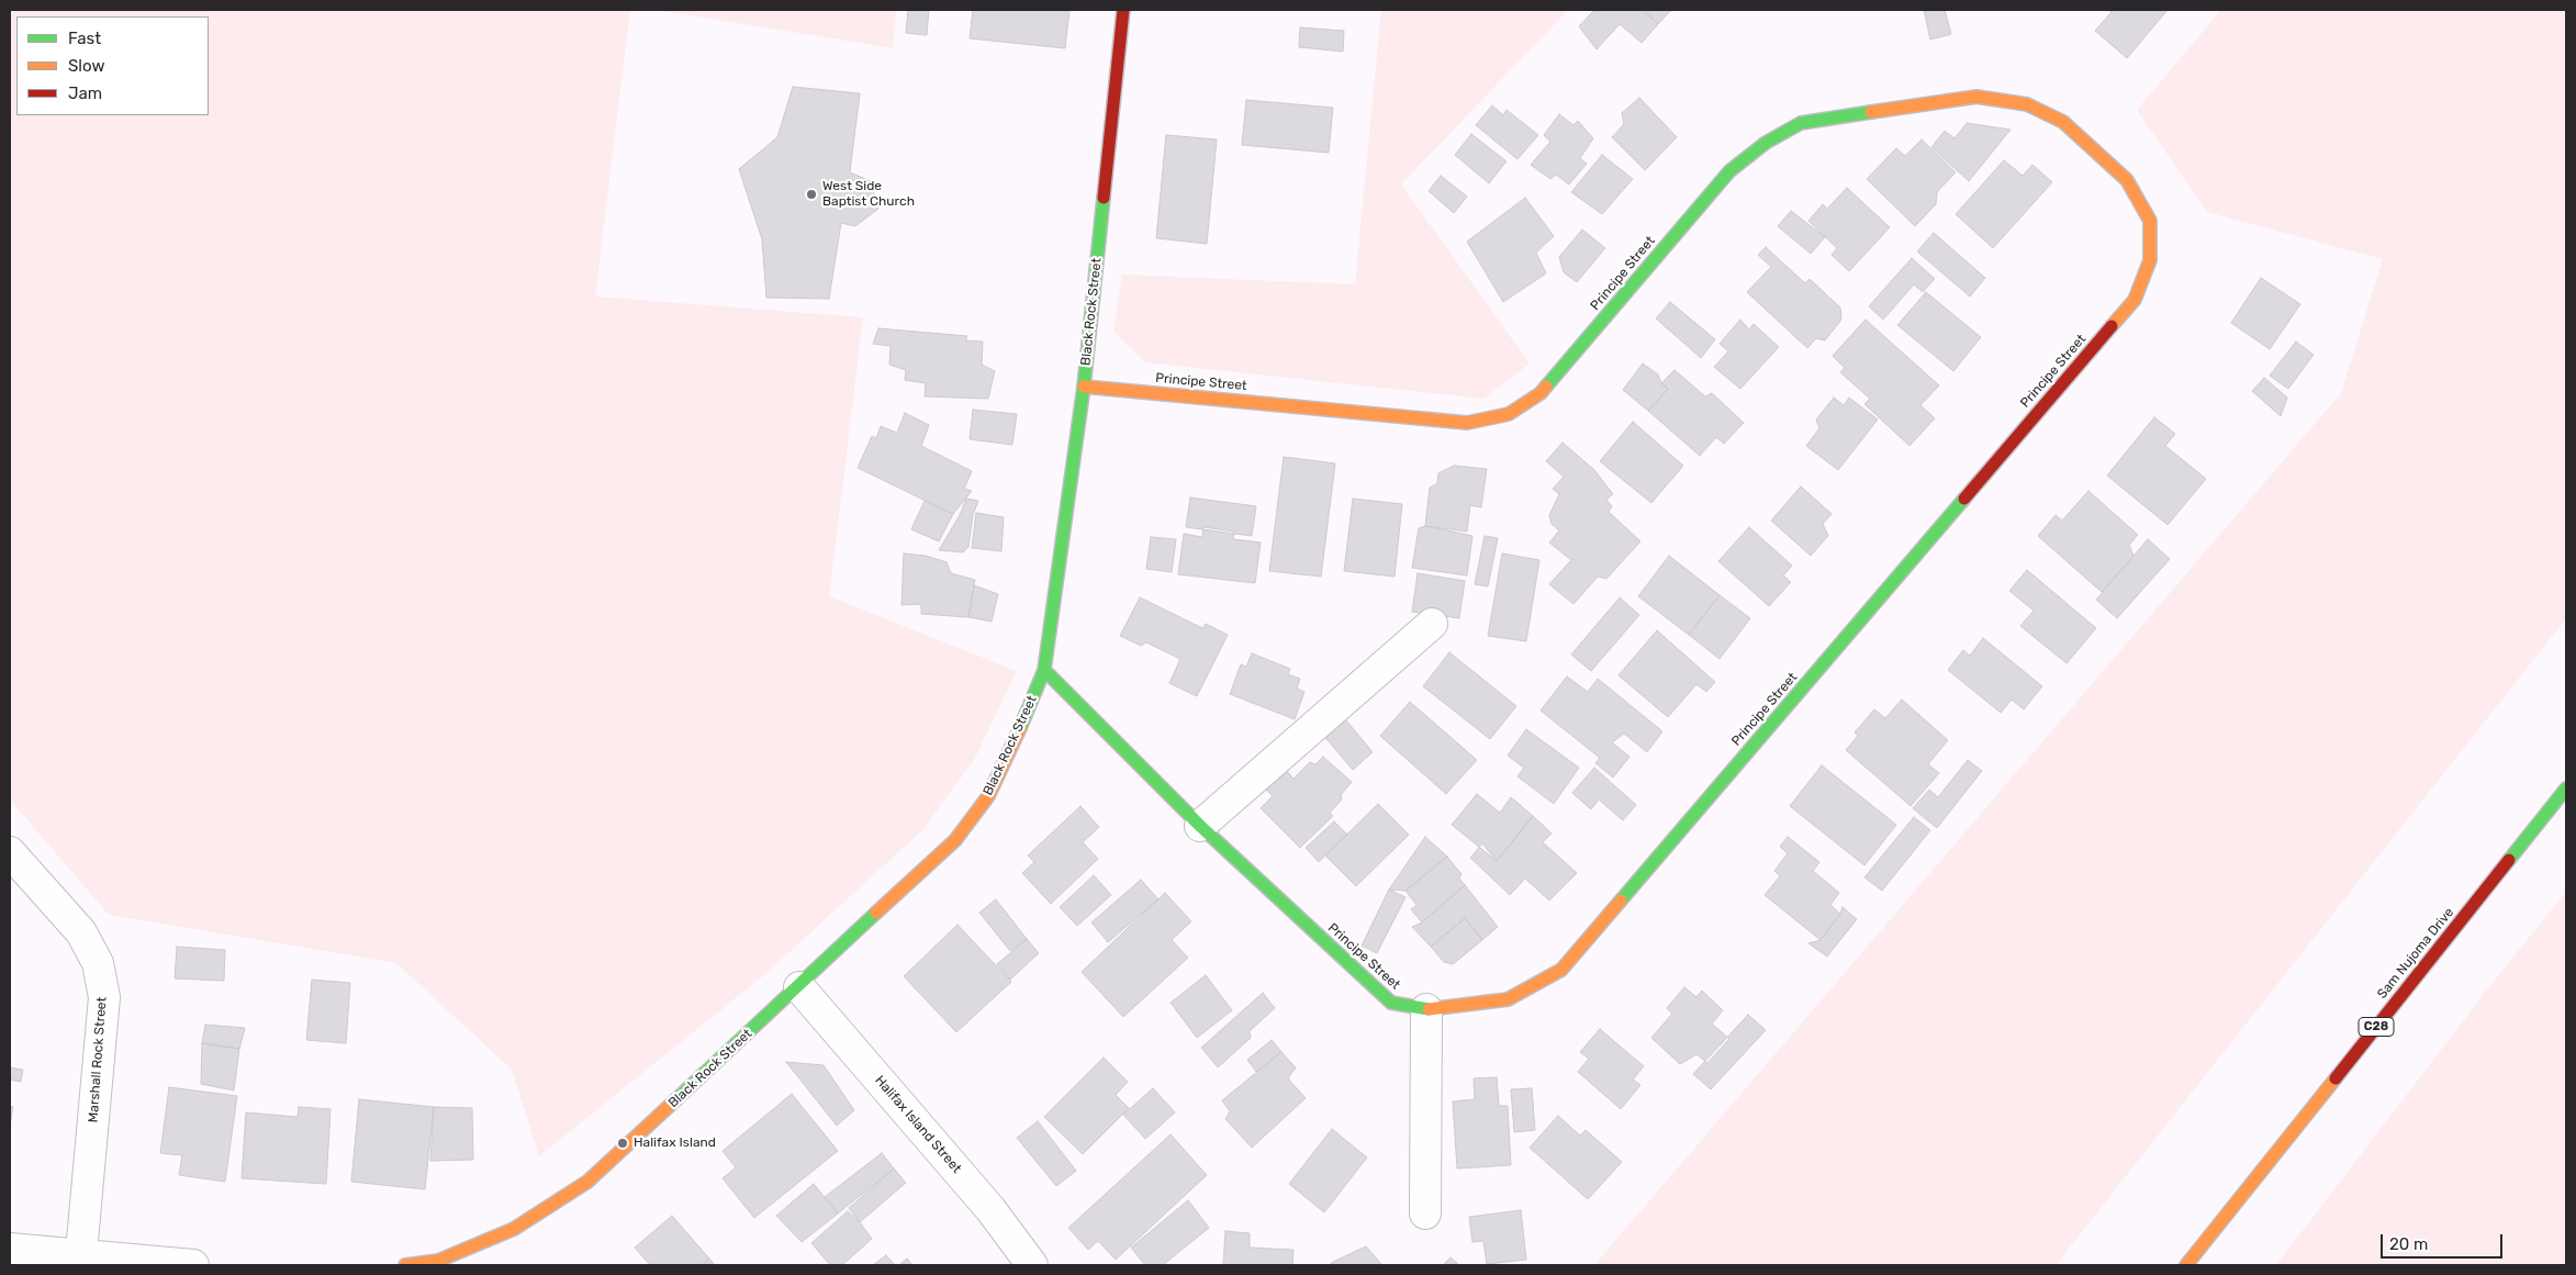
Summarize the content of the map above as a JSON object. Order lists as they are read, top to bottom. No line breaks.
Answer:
{"streets":{"street":["Principe Street","Black Rock Street","Sam Nujoma Drive","C28","Marshall Rock Street","Halifax Island Street"]},"crossings":[["Principe Street","Black Rock Street"],["Black Rock Street","Halifax Island Street"]],"places":["West Side Baptist Church","Halifax Island"],"legend":["Fast","Slow","Jam"],"scale_bar":"20 m"}
